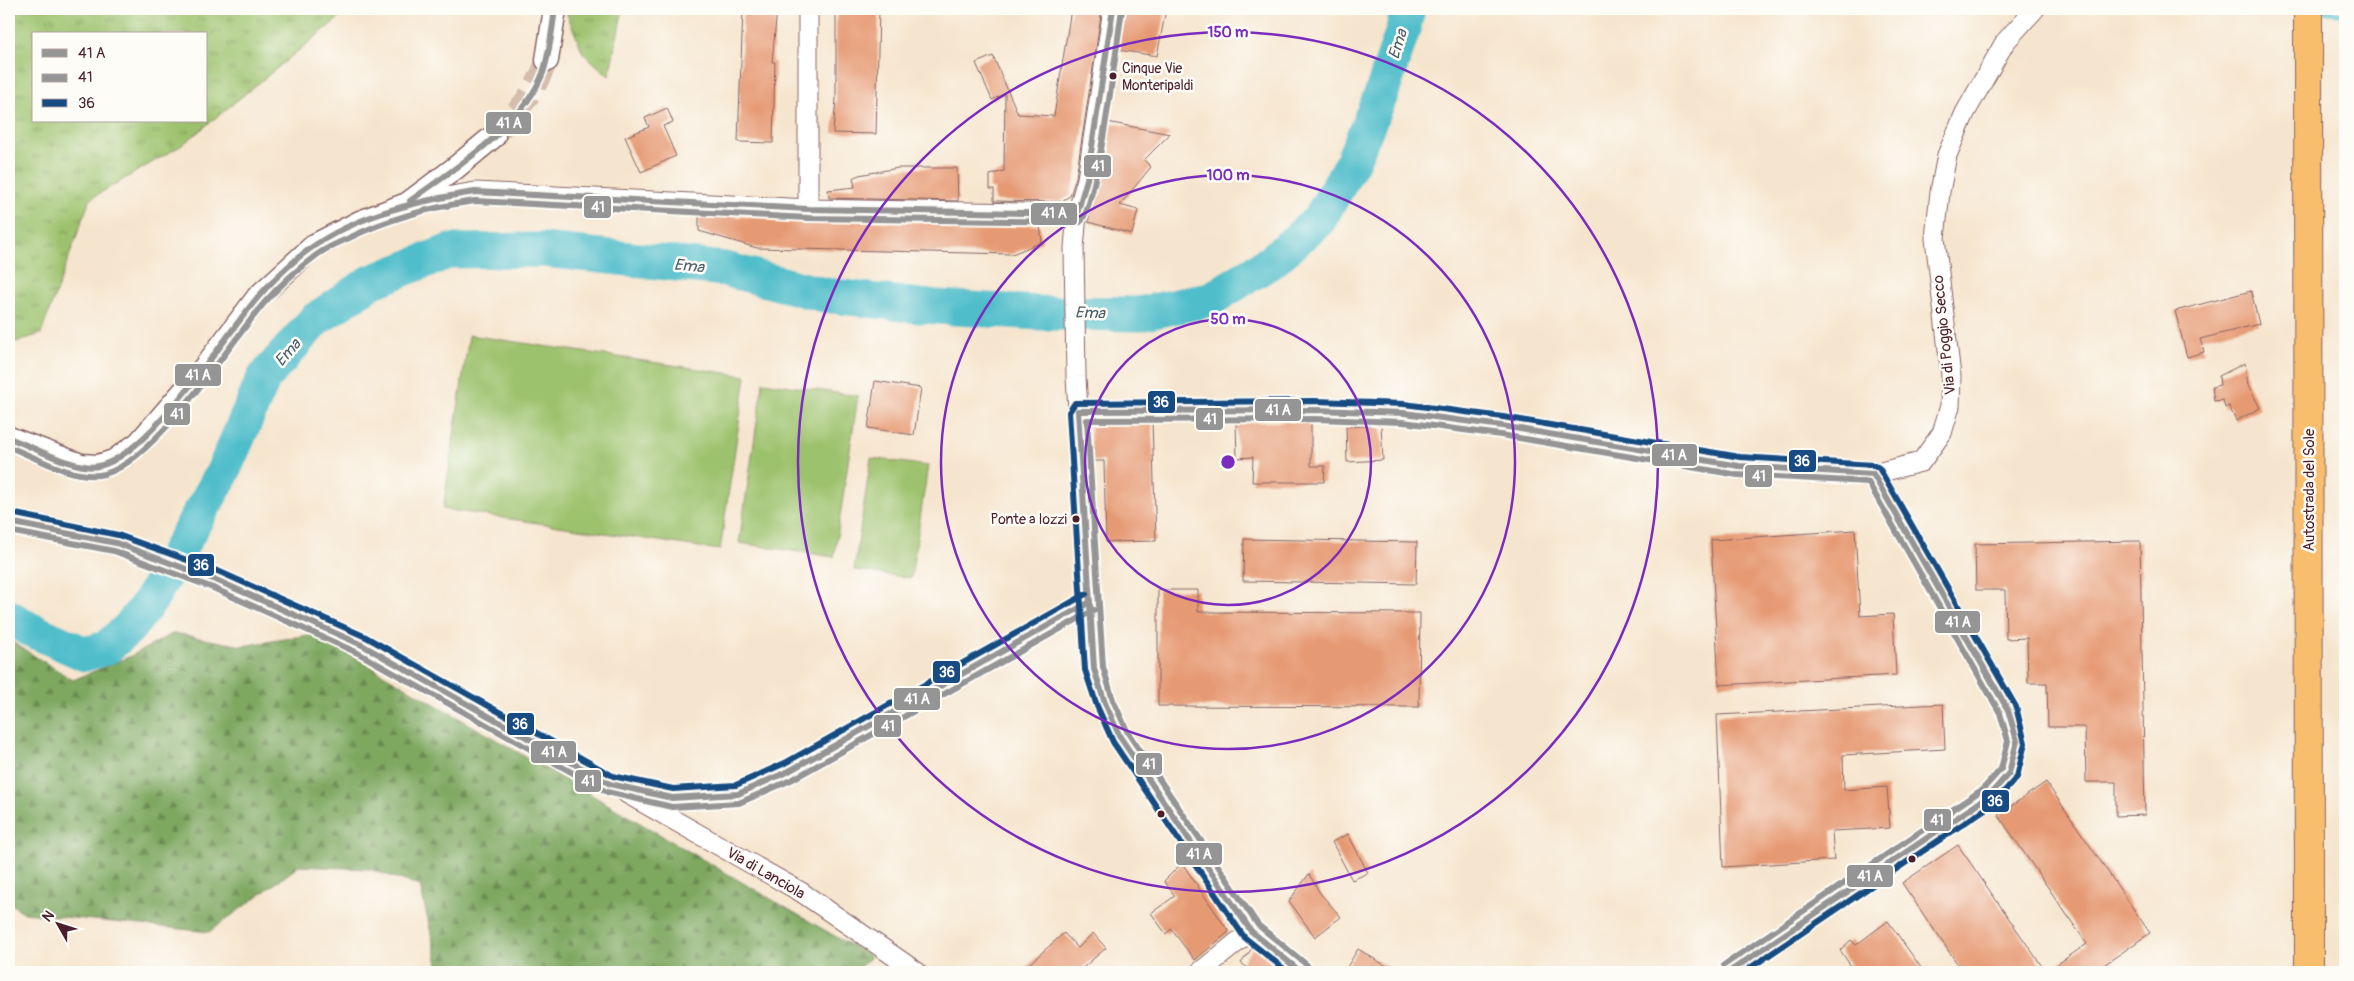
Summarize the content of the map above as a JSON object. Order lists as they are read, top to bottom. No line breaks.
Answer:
{"streets":{"highway":["Autostrada del Sole"],"street":["Via di Poggio Secco","Via di Lanciola"]},"water":["Ema"],"places":["Cinque Vie Monteripaldi","Ponte a Iozzi"],"lines":["transit line 41","transit line 36"],"legend":["41 A","41","36"],"north":"top left","rings":["150 m","100 m","50 m"]}
